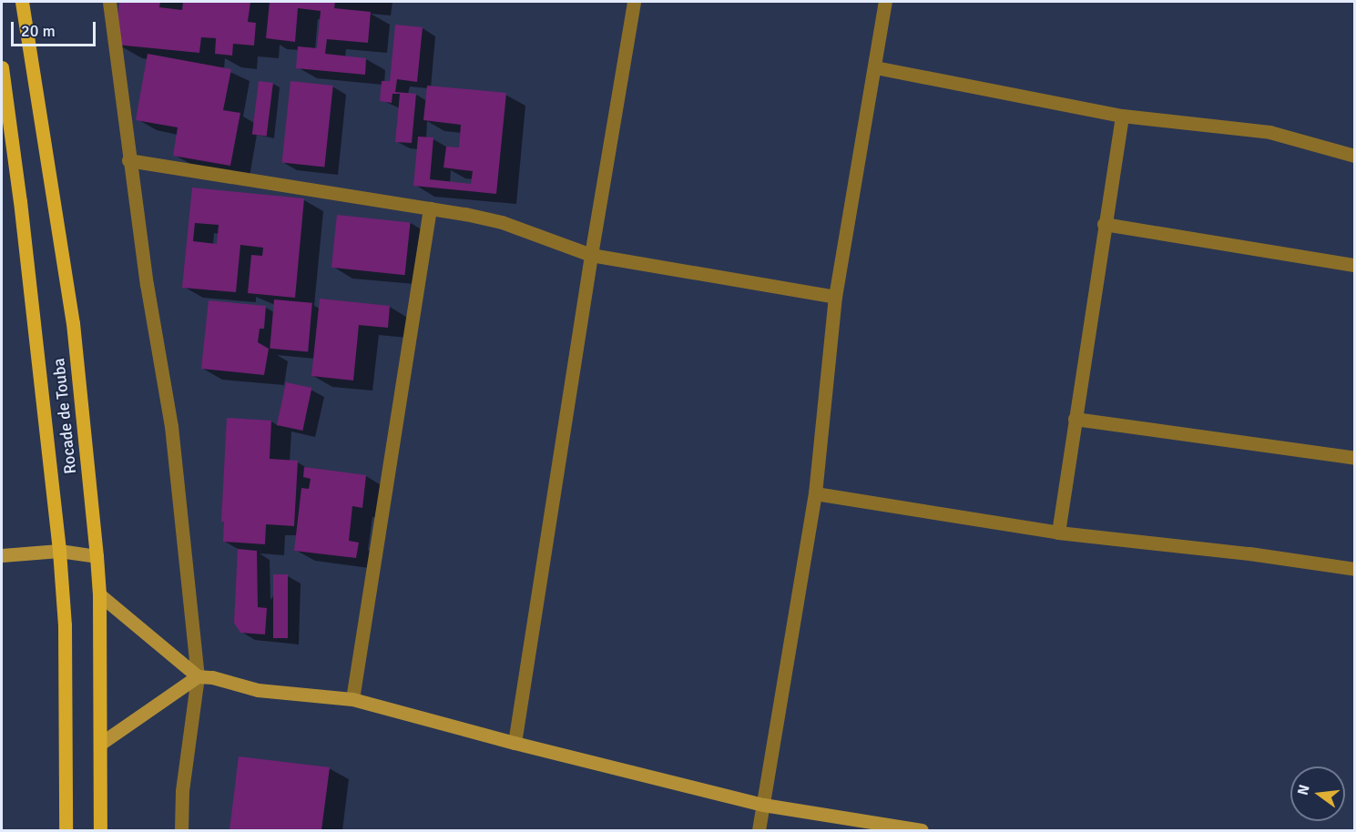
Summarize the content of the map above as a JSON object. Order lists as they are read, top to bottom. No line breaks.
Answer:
{"streets":{"main road":["Rocade de Touba"]},"scale_bar":"20 m","north":"left"}
